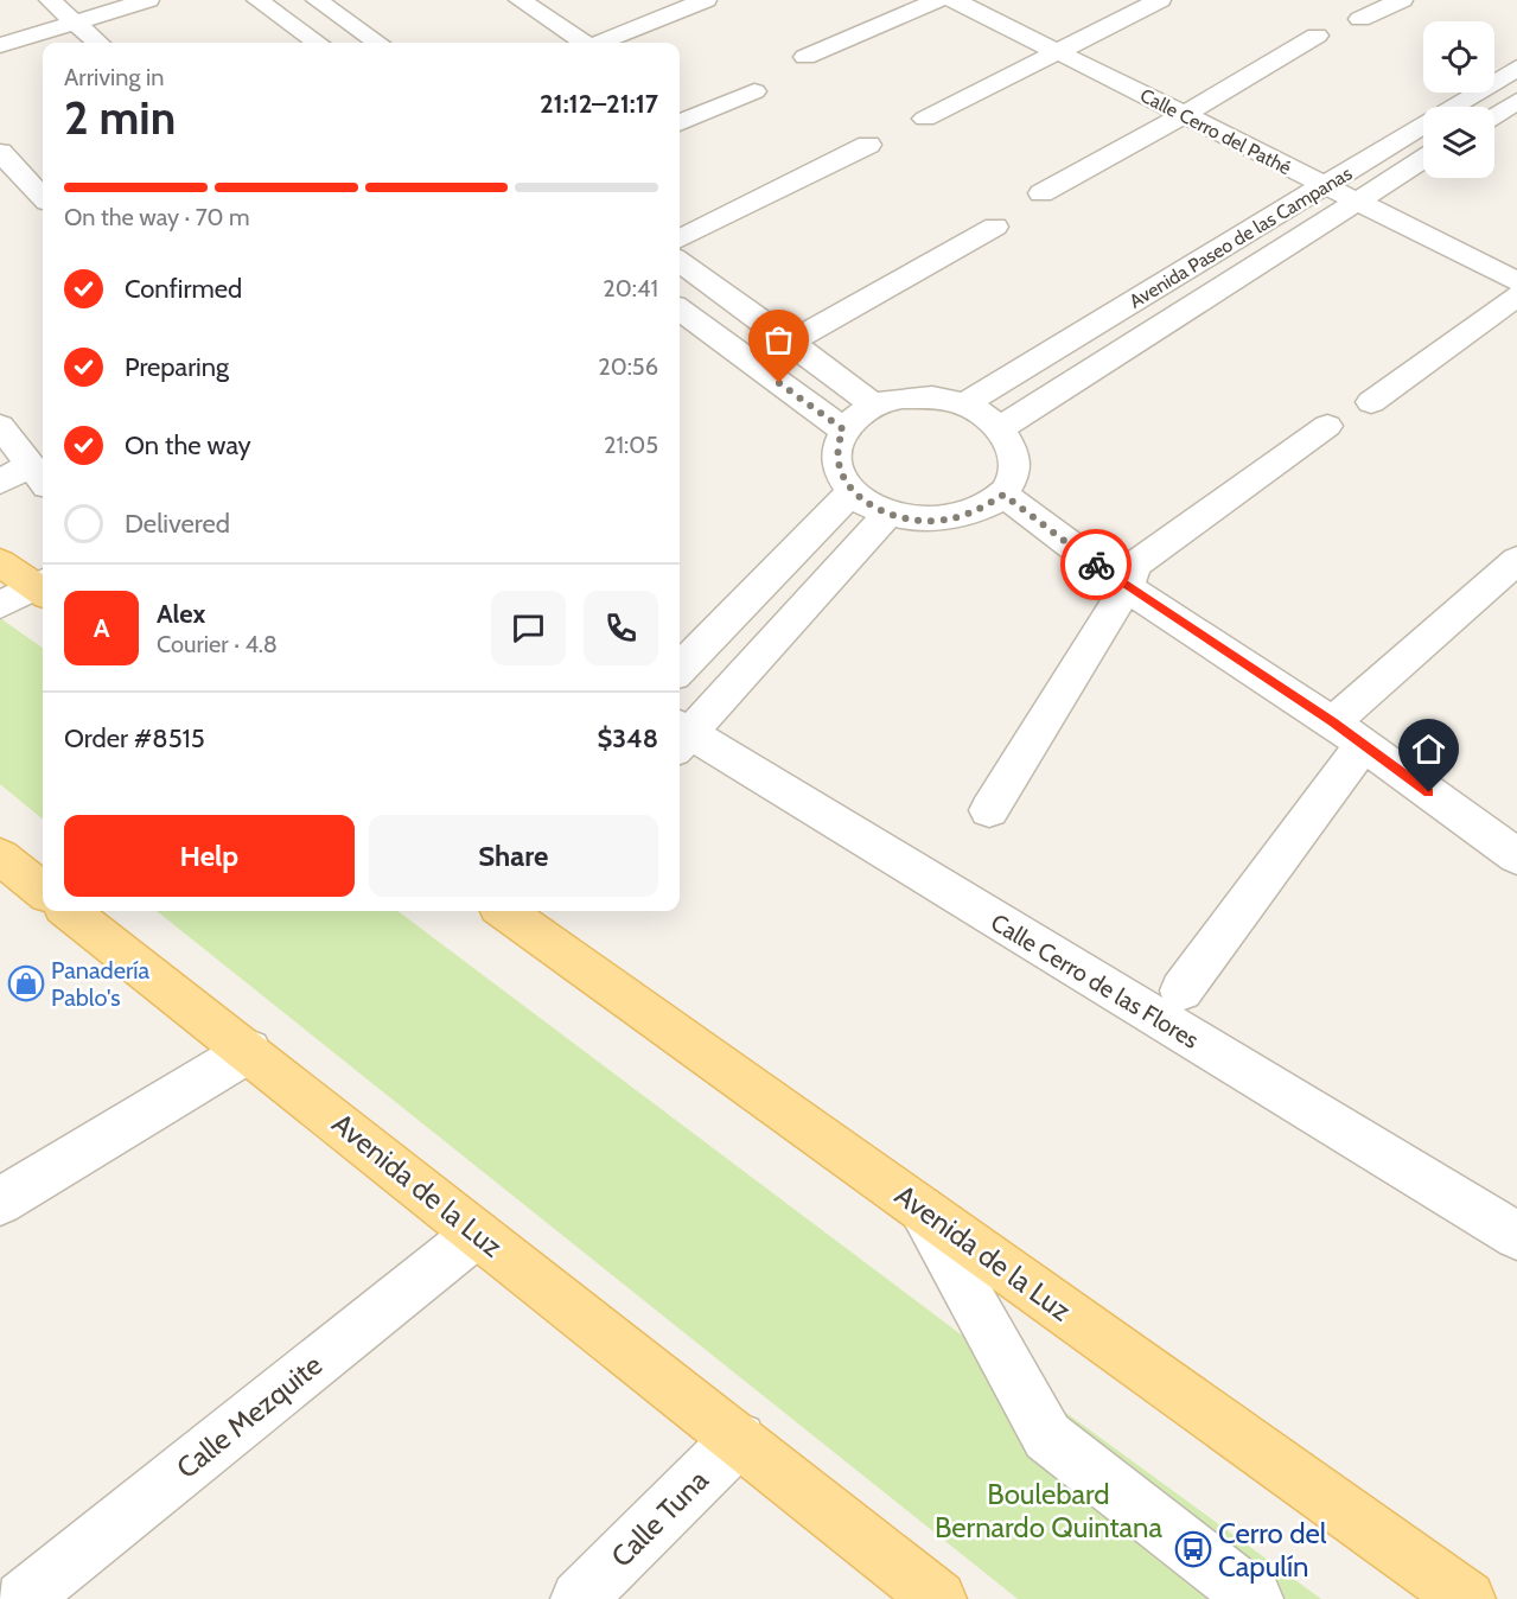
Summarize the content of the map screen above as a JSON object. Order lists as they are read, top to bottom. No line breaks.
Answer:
{"streets":{"main road":["Avenida de la Luz"],"street":["Calle Cerro del Pathé","Avenida Paseo de las Campanas","Calle Cerro de las Flores","Calle Mezquite","Calle Tuna"]},"crossings":[["Calle Cerro del Pathé","Avenida Paseo de las Campanas"],["Avenida de la Luz","Calle Mezquite"],["Avenida de la Luz","Calle Tuna"]],"parks":["Boulebard Bernardo Quintana"],"places":{"shop":["Panadería Pablo's"],"bus stop":["Cerro del Capulín"]},"page":{"heading":["2 min","Arriving in","21:12–21:17"],"panel":["Alex","Courier · 4.8","Order #8515","$348"],"bar":"On the way · 70 m","list":[["Confirmed","20:41"],["Preparing","20:56"],["On the way","21:05"],"Delivered"],"round":"A","buttons":["Help","Share"]}}
